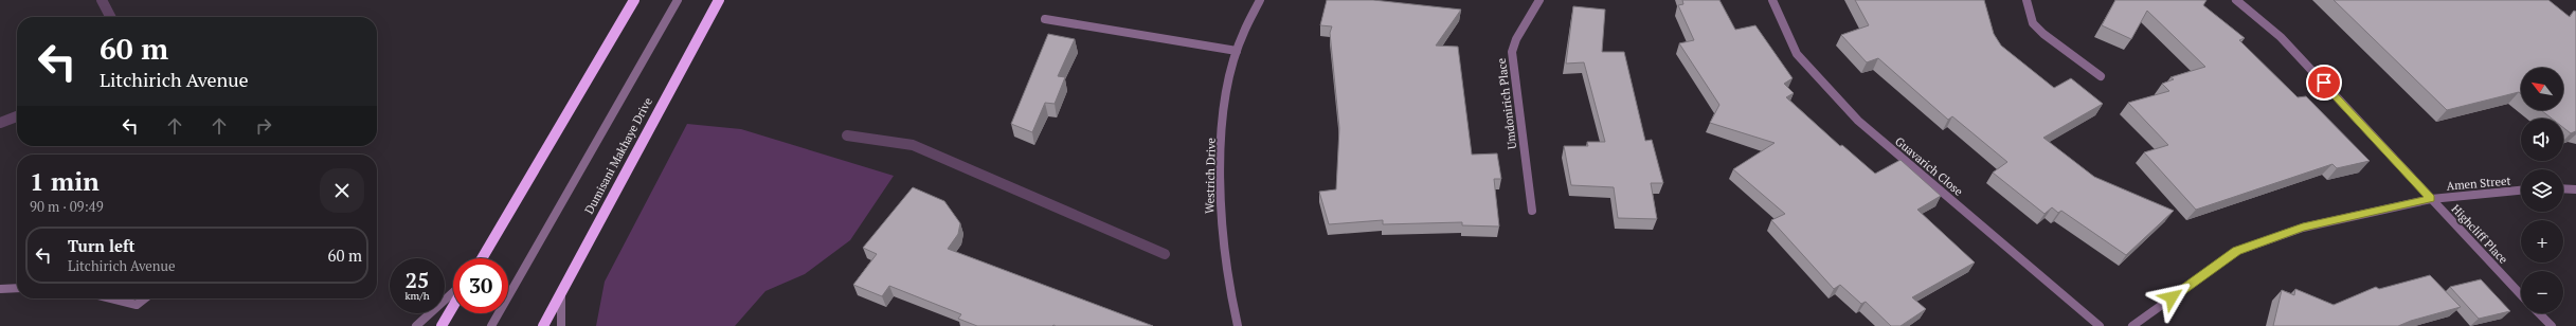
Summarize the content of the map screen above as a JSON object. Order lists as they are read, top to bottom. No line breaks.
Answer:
{"streets":{"main road":["Dumisani Makhaye Drive"],"street":["Umdonirich Place","Guavarich Close","Westrich Drive","Amen Street","Highcliff Place"]},"crossings":[["Amen Street","Highcliff Place"]],"north":"top left","page":{"turn":["60 m","Litchirich Avenue"],"map_buttons":["+","−"],"heading":["1 min","90 m · 09:49"],"list":[{"name":"Turn left","note":"Litchirich Avenue","value":"60 m"}],"speed":"25 km/h","limit":"30"}}
